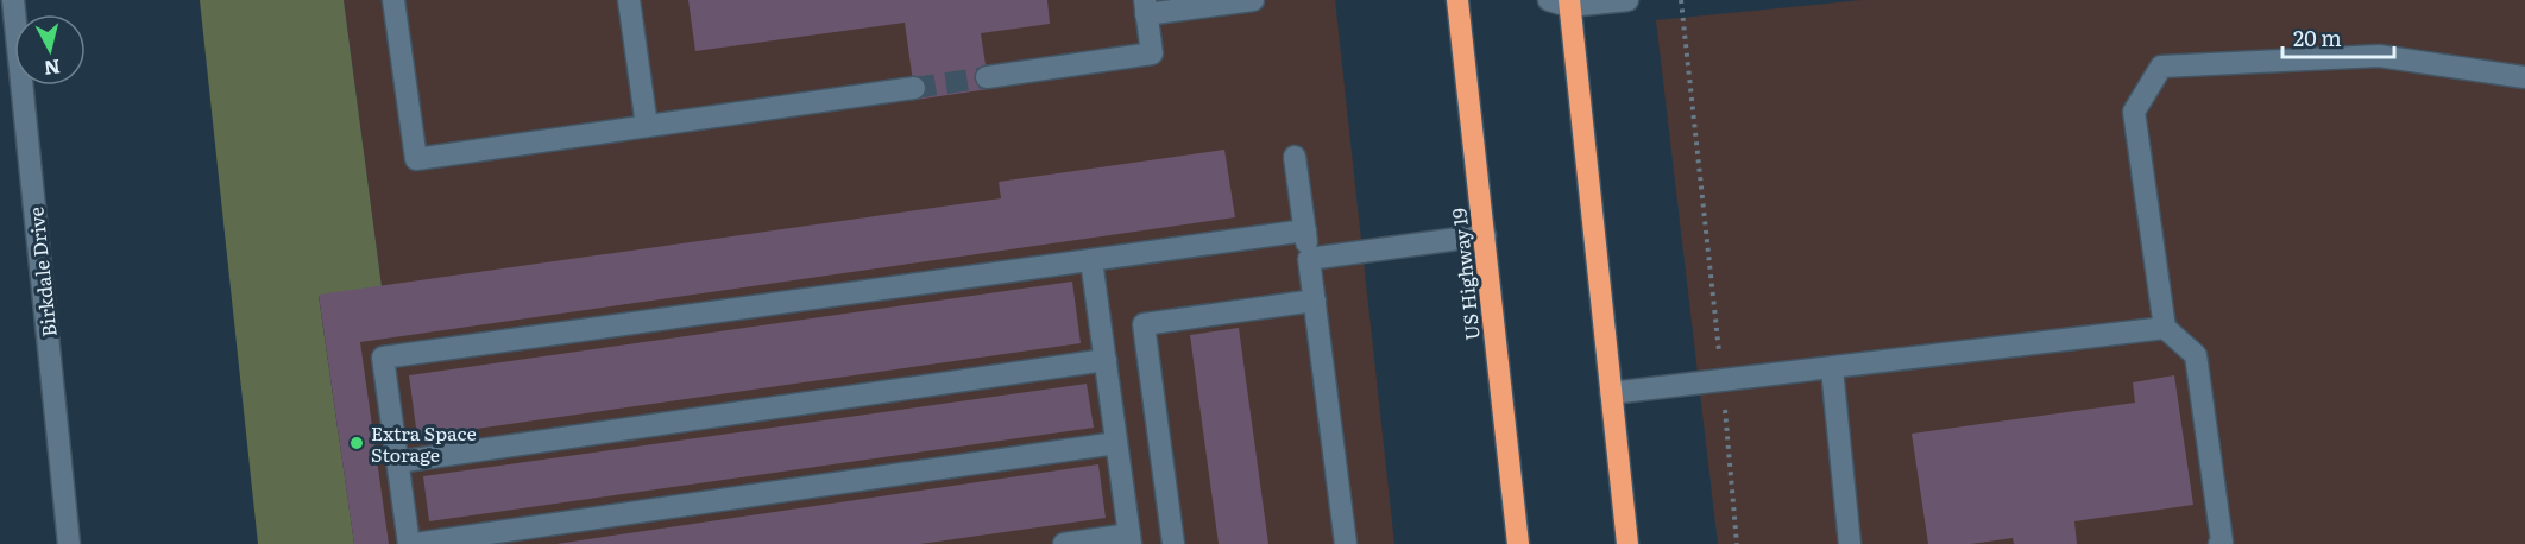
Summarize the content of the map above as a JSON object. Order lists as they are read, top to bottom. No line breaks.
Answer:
{"streets":{"highway":["US Highway 19"],"street":["Birkdale Drive"]},"places":["Extra Space Storage"],"scale_bar":"20 m","north":"bottom"}
